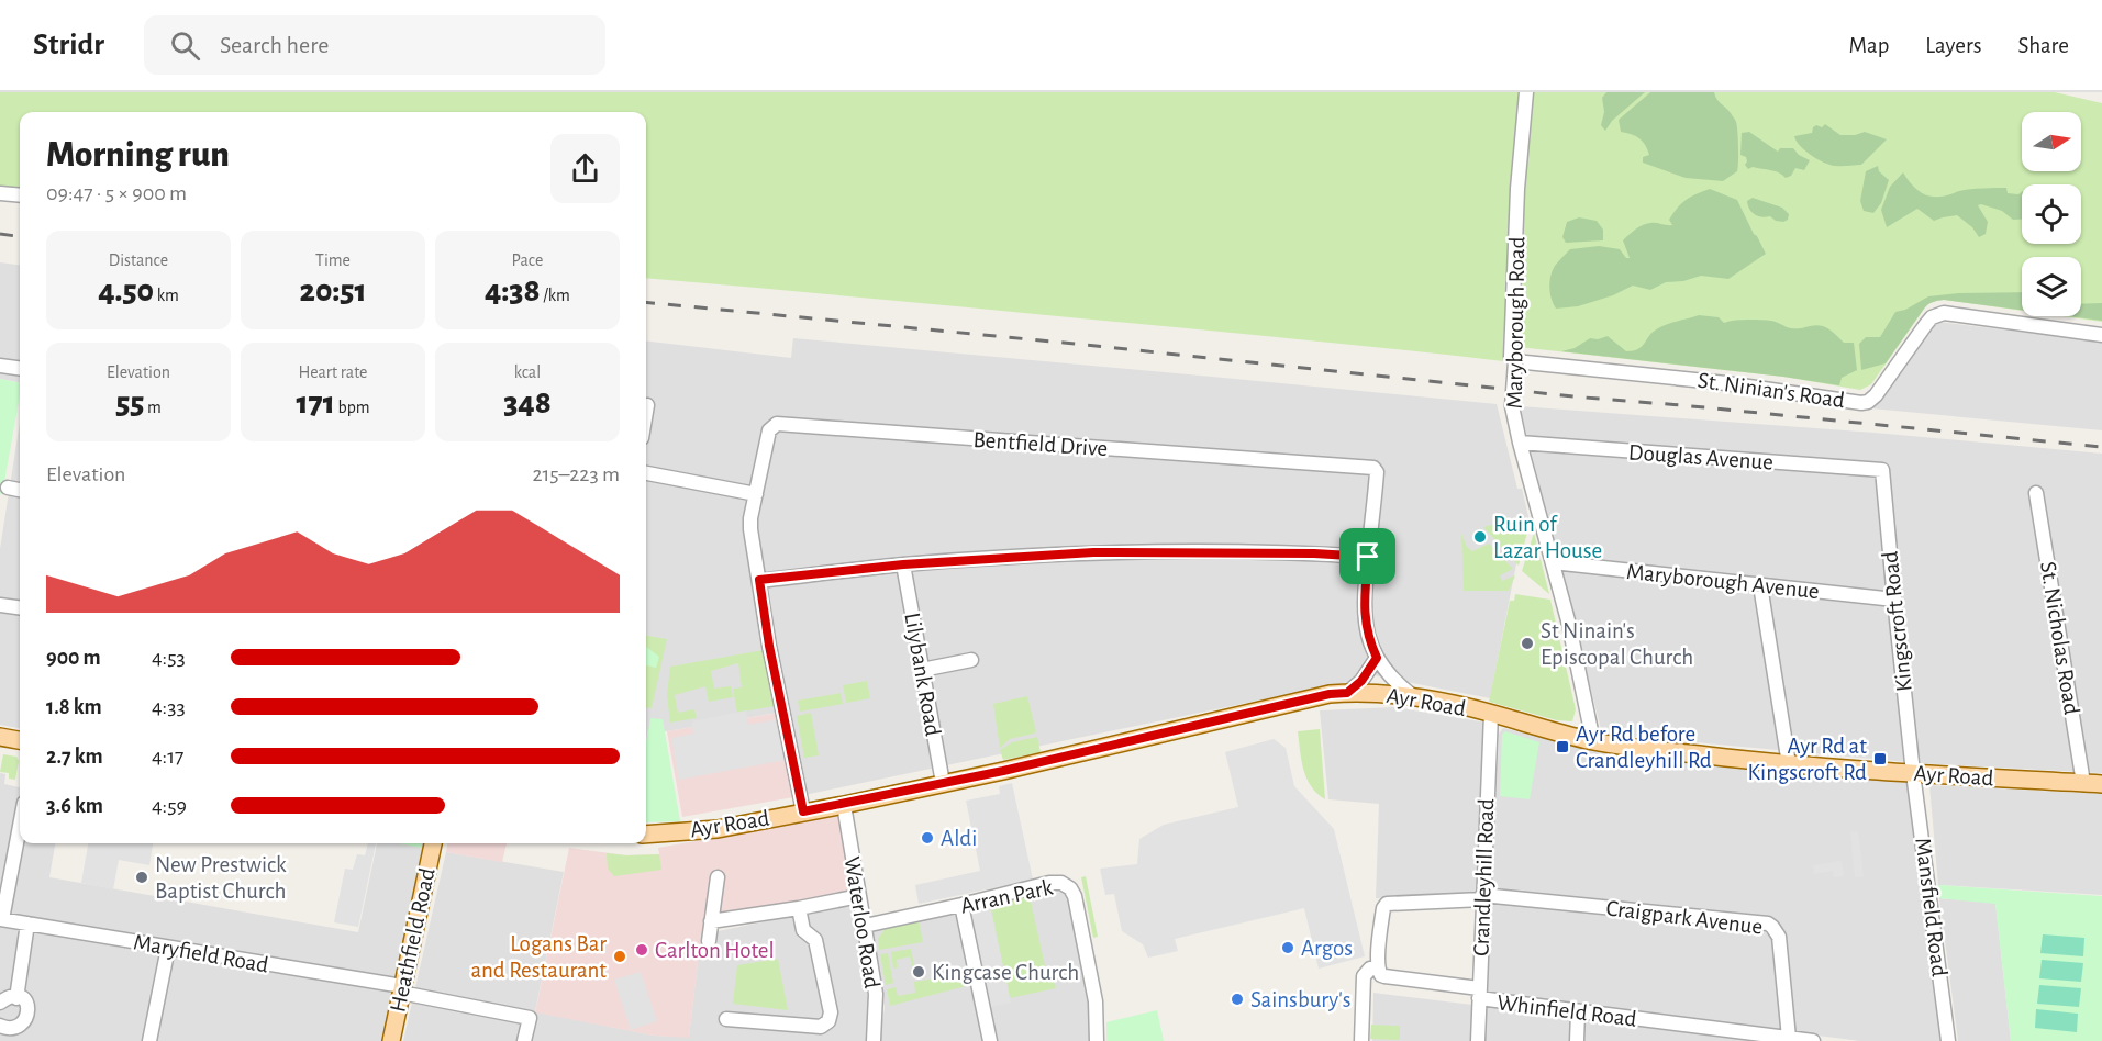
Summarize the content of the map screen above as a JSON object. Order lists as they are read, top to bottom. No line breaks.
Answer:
{"streets":{"main road":["Ayr Road","Heathfield Road"],"street":["Maryborough Road","St. Ninian's Road","Bentfield Drive","Douglas Avenue","Maryborough Avenue","Kingscroft Road","St. Nicholas Road","Lilybank Road","Crandleyhill Road","Arran Park","Mansfield Road","Craigpark Avenue","Waterloo Road","Maryfield Road","Whinfield Road"]},"crossings":[["Maryborough Road","St. Ninian's Road"],["Maryborough Road","Douglas Avenue"],["Maryborough Road","Maryborough Avenue"],["Maryborough Road","Ayr Road"],["Bentfield Drive","Ayr Road"],["Douglas Avenue","Kingscroft Road"],["Maryborough Avenue","Kingscroft Road"],["Kingscroft Road","Ayr Road"],["Kingscroft Road","Mansfield Road"],["St. Nicholas Road","Ayr Road"],["Lilybank Road","Ayr Road"],["Ayr Road","Crandleyhill Road"],["Ayr Road","Mansfield Road"],["Ayr Road","Waterloo Road"],["Crandleyhill Road","Craigpark Avenue"],["Crandleyhill Road","Whinfield Road"],["Arran Park","Waterloo Road"],["Craigpark Avenue","Whinfield Road"],["Heathfield Road","Maryfield Road"]],"places":{"other":["Ruin of Lazar House","St Ninain's Episcopal Church","Aldi","New Prestwick Baptist Church","Argos","Carlton Hotel","Logans Bar and Restaurant","Kingcase Church","Sainsbury's"],"transit":["Ayr Rd before Crandleyhill Rd","Ayr Rd at Kingscroft Rd"]},"north":"right","page":{"header":"Stridr","search":"Search here","nav":["Map","Layers","Share"],"heading":["Morning run","09:47 · 5 × 900 m"],"stats":[["Distance","4.50 km"],["Time","20:51"],["Pace","4:38 /km"],["Elevation","55 m"],["Heart rate","171 bpm"],["kcal","348"]],"chart":["Elevation","215–223 m"],"list":[{"name":"900 m","note":"4:53"},{"name":"1.8 km","note":"4:33"},{"name":"2.7 km","note":"4:17"},{"name":"3.6 km","note":"4:59"}]}}
